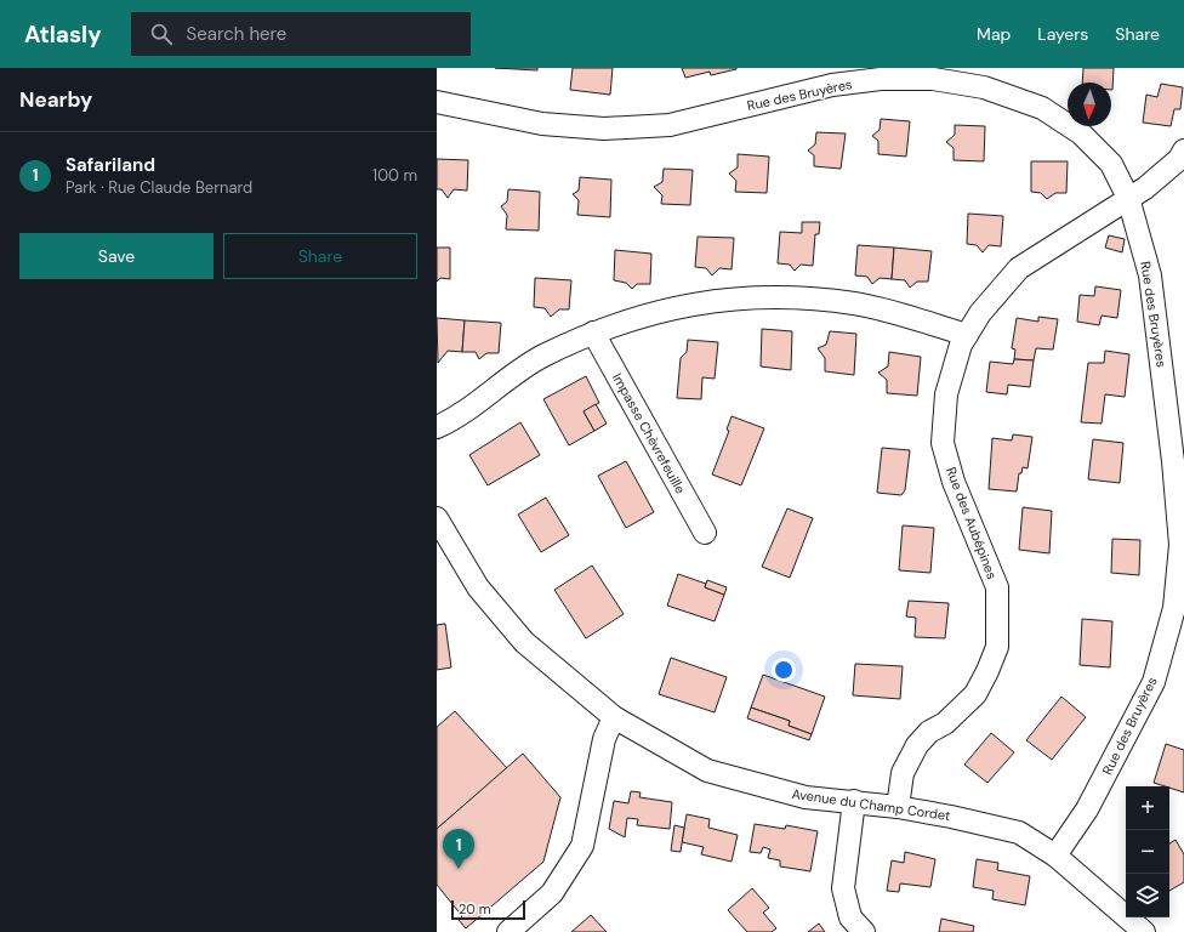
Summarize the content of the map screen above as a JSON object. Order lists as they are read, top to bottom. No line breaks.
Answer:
{"streets":{"street":["Rue des Bruyères","Impasse Chèvrefeuille","Rue des Aubépines","Avenue du Champ Cordet"]},"crossings":[["Rue des Bruyères","Rue des Aubépines"],["Rue des Bruyères","Avenue du Champ Cordet"],["Rue des Aubépines","Avenue du Champ Cordet"]],"scale_bar":"20 m","north":"bottom","page":{"header":"Atlasly","search":"Search here","nav":["Map","Layers","Share"],"heading":"Nearby","list":[{"mark":"1","name":"Safariland","note":"Park · Rue Claude Bernard","value":"100 m"}],"buttons":["Save","Share"],"map_buttons":["+","−"],"pins":"1","scale":"20 m"}}
